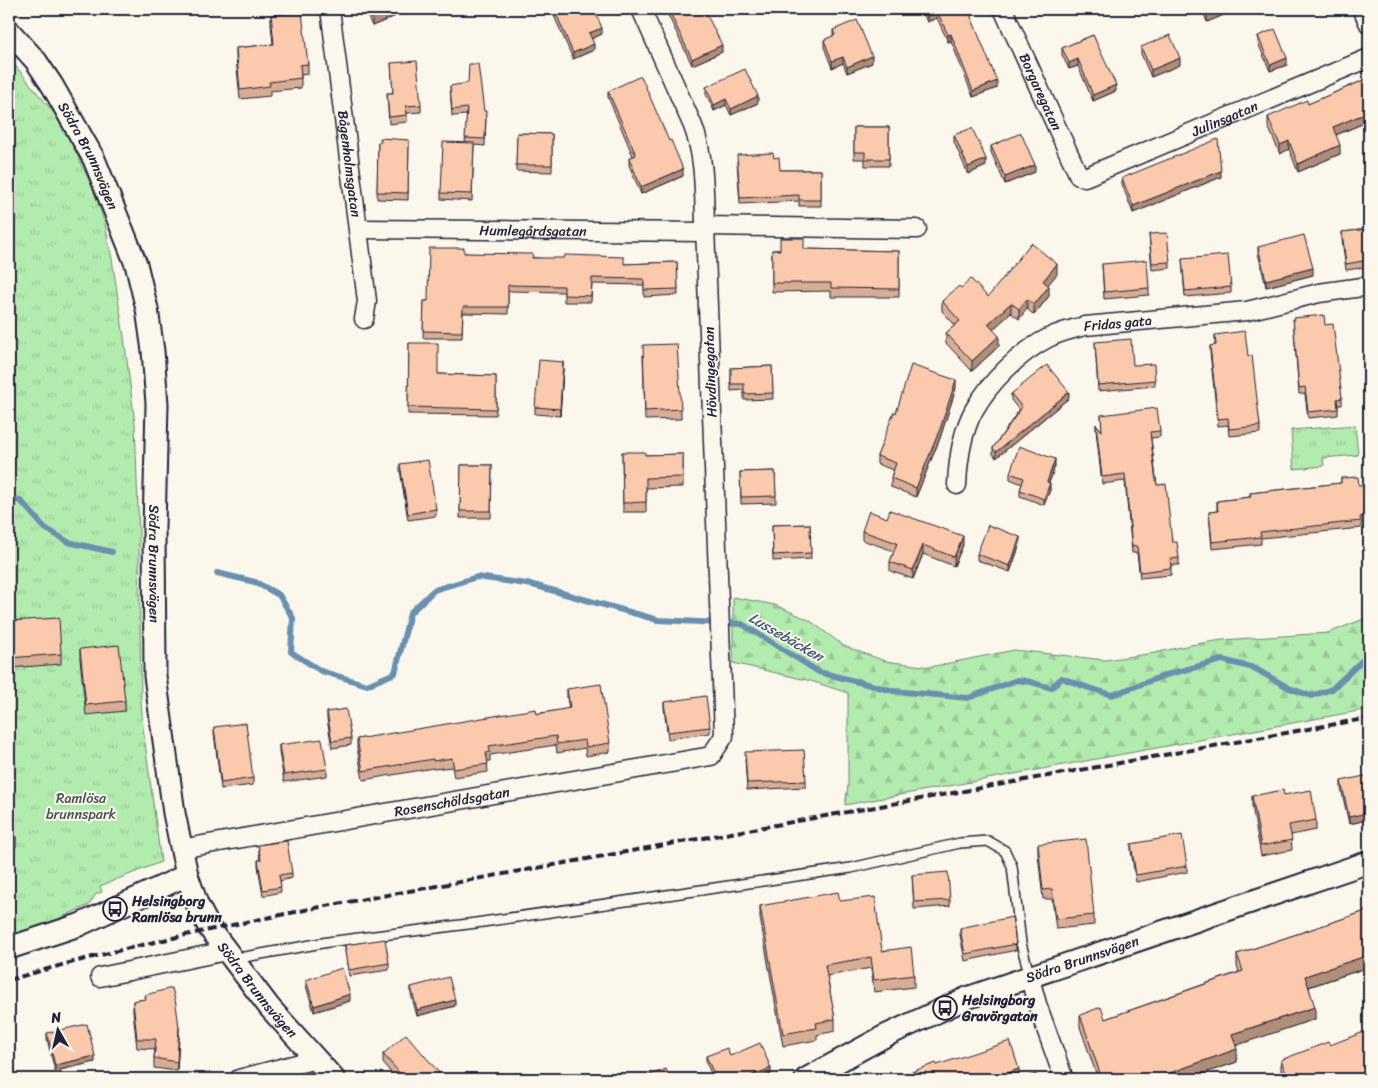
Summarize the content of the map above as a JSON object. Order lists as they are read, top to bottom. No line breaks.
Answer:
{"streets":{"street":["Borgaregatan","Julinsgatan","Södra Brunnsvägen","Bågenholmsgatan","Humlegårdsgatan","Fridas gata","Hövdingegatan","Rosenschöldsgatan"]},"crossings":[["Borgaregatan","Julinsgatan"],["Södra Brunnsvägen","Rosenschöldsgatan"],["Bågenholmsgatan","Humlegårdsgatan"],["Humlegårdsgatan","Hövdingegatan"],["Hövdingegatan","Rosenschöldsgatan"]],"water":["Lussebäcken"],"parks":["Ramlösa brunnspark"],"places":{"bus stop":["Helsingborg Ramlösa brunn","Helsingborg Gravörgatan"]},"north":"top"}
